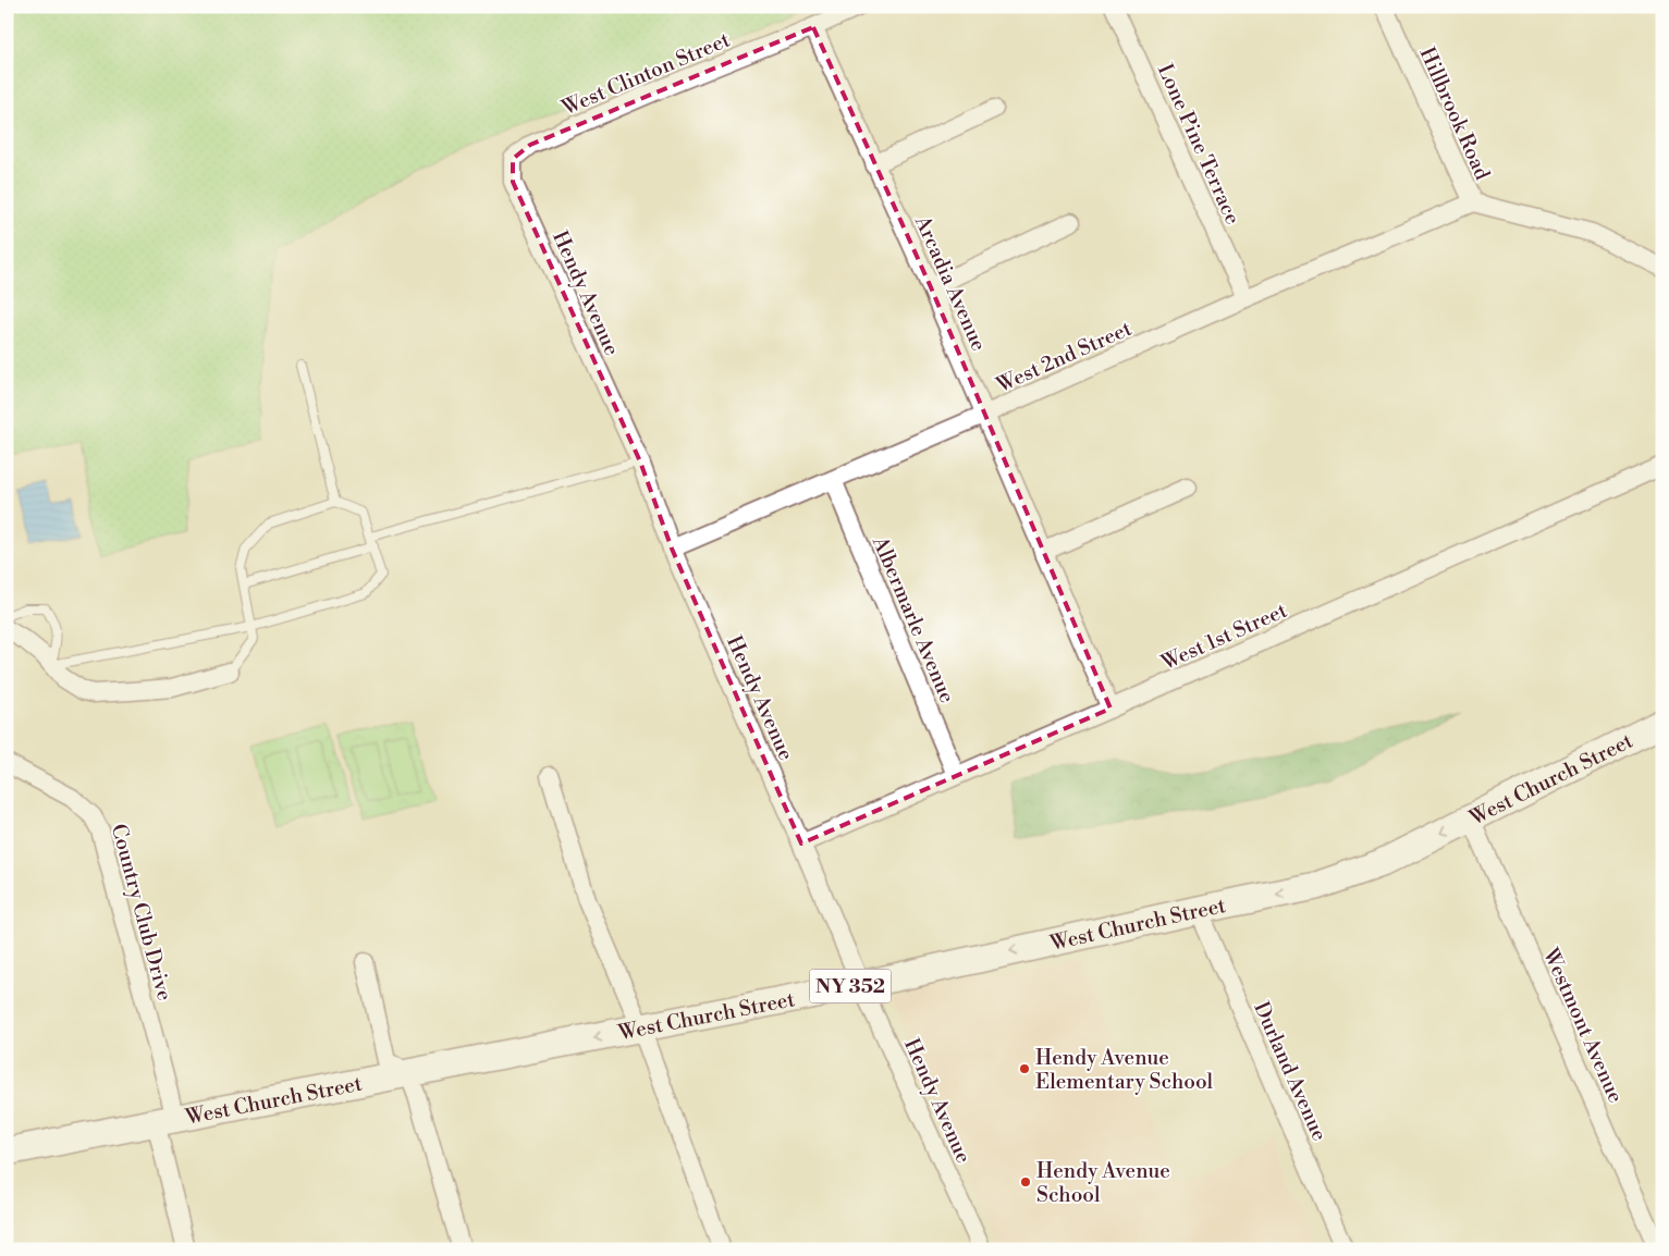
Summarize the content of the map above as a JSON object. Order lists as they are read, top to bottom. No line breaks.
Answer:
{"streets":{"main road":["West Church Street","NY 352"],"street":["West Clinton Street","Hillbrook Road","Lone Pine Terrace","Arcadia Avenue","Hendy Avenue","West 2nd Street","Albermarle Avenue","West 1st Street","Country Club Drive","Westmont Avenue","Durland Avenue"]},"crossings":[["West Clinton Street","Arcadia Avenue"],["West Clinton Street","Hendy Avenue"],["Hillbrook Road","West 2nd Street"],["Lone Pine Terrace","West 2nd Street"],["Arcadia Avenue","West 2nd Street"],["Arcadia Avenue","West 1st Street"],["Hendy Avenue","West 2nd Street"],["Hendy Avenue","West 1st Street"],["Hendy Avenue","West Church Street"],["West 2nd Street","Albermarle Avenue"],["Albermarle Avenue","West 1st Street"],["West Church Street","Country Club Drive"],["West Church Street","Westmont Avenue"],["West Church Street","Durland Avenue"]],"one_way":["West Church Street"],"places":["Hendy Avenue Elementary School","Hendy Avenue School"]}
